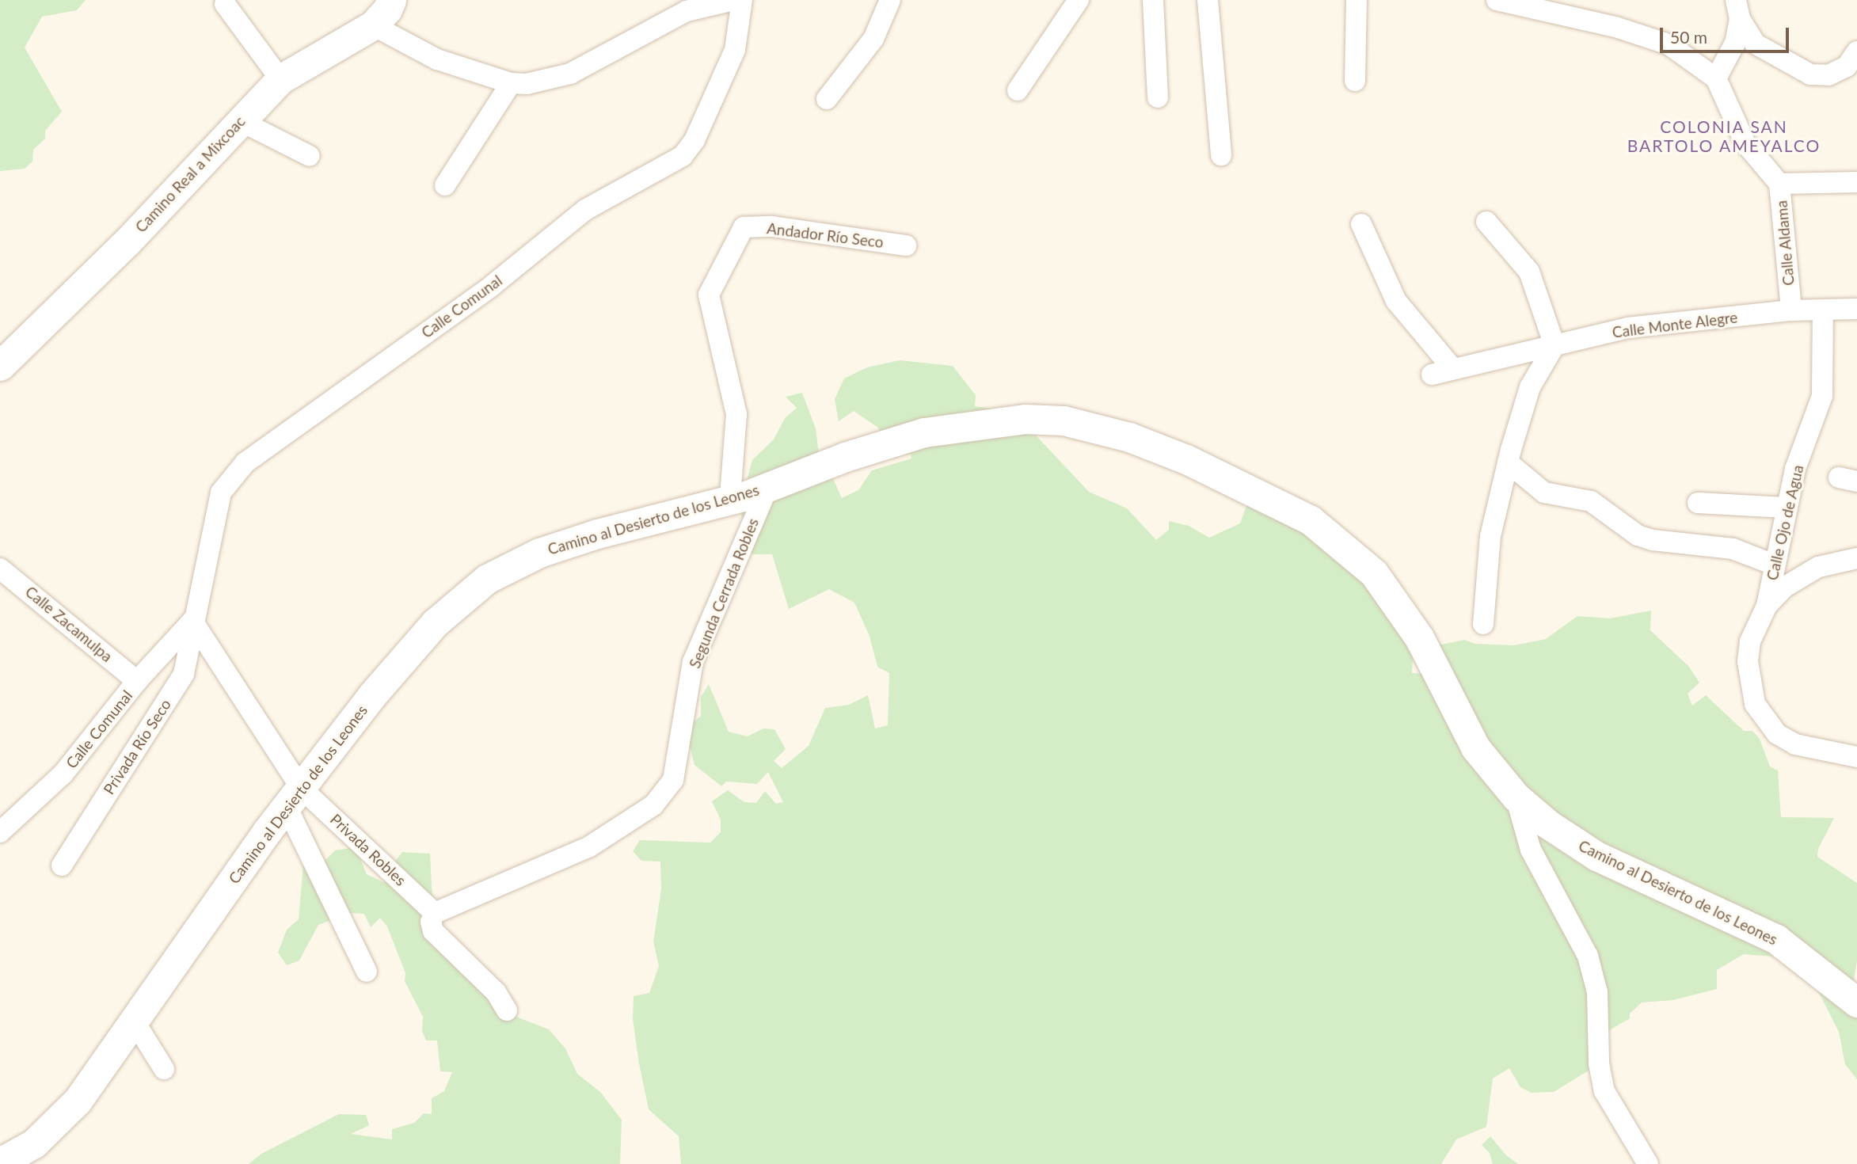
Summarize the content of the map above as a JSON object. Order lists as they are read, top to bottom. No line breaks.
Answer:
{"streets":{"main road":["Camino Real a Mixcoac","Camino al Desierto de los Leones"],"street":["Andador Río Seco","Calle Aldama","Calle Comunal","Calle Monte Alegre","Calle Ojo de Agua","Segunda Cerrada Robles","Calle Zacamulpa","Privada Río Seco","Privada Robles"]},"crossings":[["Andador Río Seco","Camino al Desierto de los Leones"],["Calle Aldama","Calle Monte Alegre"],["Calle Comunal","Calle Zacamulpa"],["Calle Comunal","Privada Río Seco"],["Calle Monte Alegre","Calle Ojo de Agua"],["Camino al Desierto de los Leones","Segunda Cerrada Robles"],["Camino al Desierto de los Leones","Privada Robles"],["Segunda Cerrada Robles","Privada Robles"]],"districts":["COLONIA SAN BARTOLO AMEYALCO"],"scale_bar":"50 m"}
